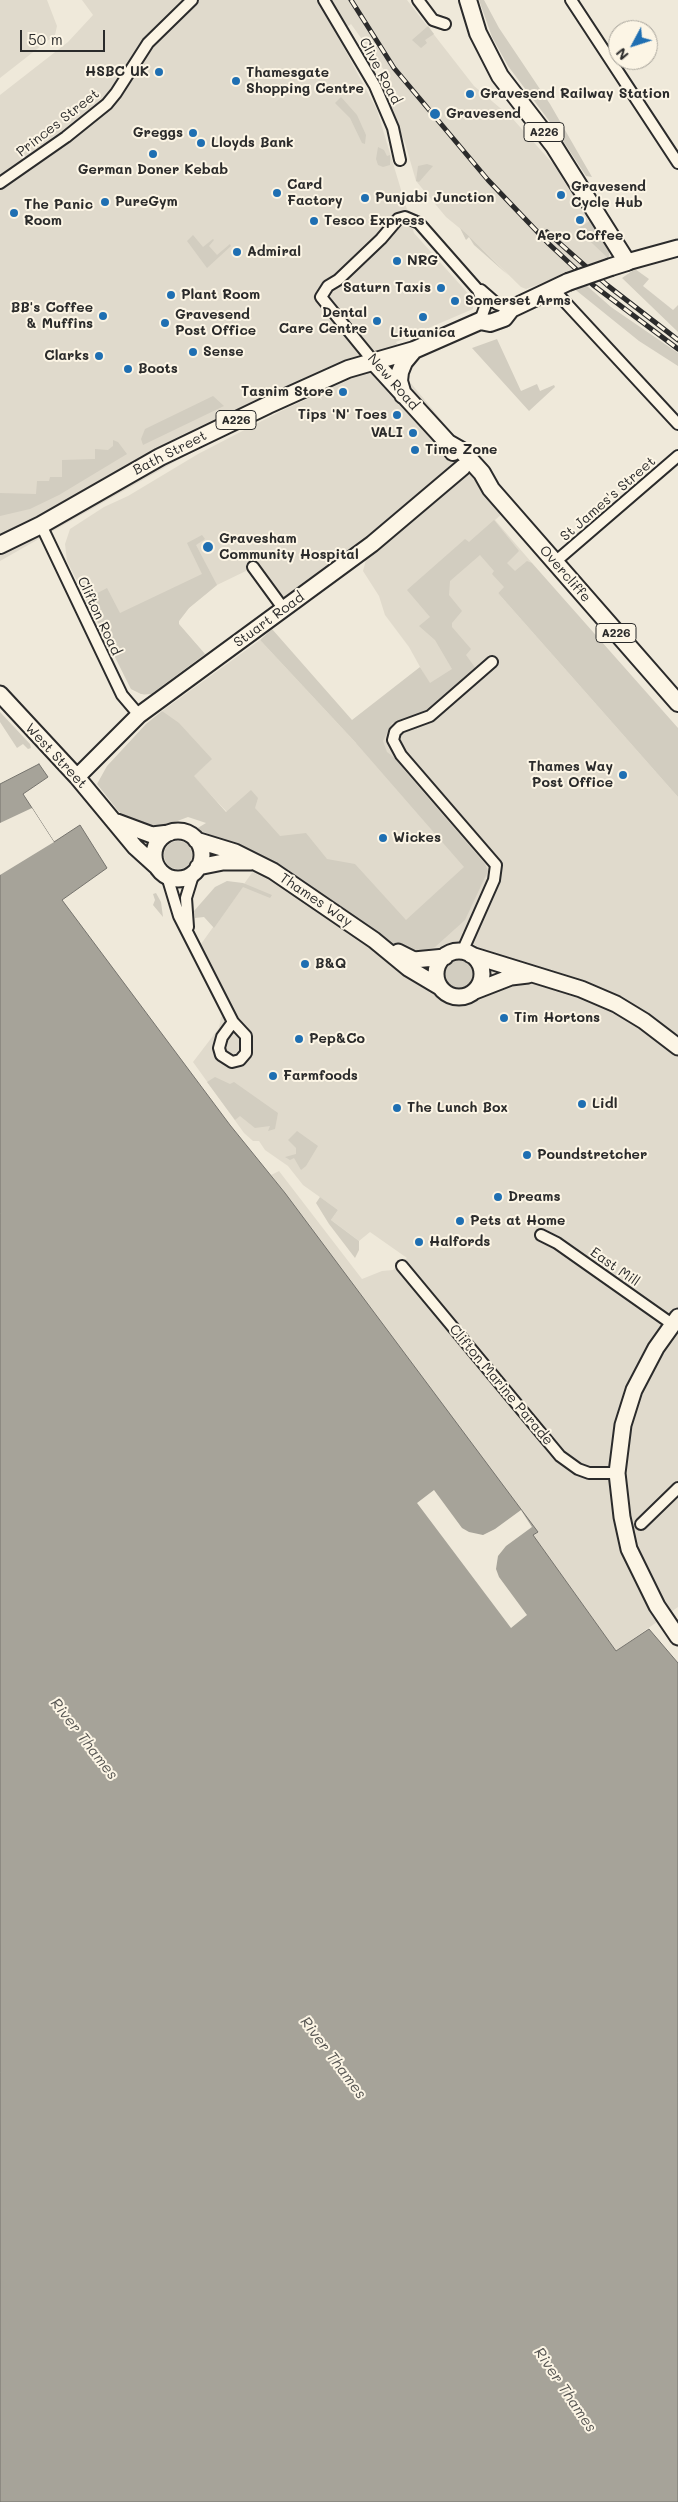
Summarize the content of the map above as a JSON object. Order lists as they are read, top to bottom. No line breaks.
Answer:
{"streets":{"main road":["A226","New Road","Bath Street","Overcliffe"],"street":["Clive Road","Princes Street","St James's Street","Clifton Road","Stuart Road","West Street","Thames Way","East Mill","Clifton Marine Parade"]},"crossings":[["A226","New Road"],["A226","Bath Street"],["New Road","Bath Street"],["New Road","Overcliffe"],["New Road","Stuart Road"],["Bath Street","Clifton Road"],["St James's Street","Overcliffe"],["Clifton Road","Stuart Road"],["Stuart Road","West Street"],["West Street","Thames Way"]],"water":["River Thames"],"places":["HSBC UK","Thamesgate Shopping Centre","Gravesend Railway Station","Gravesend","Greggs","Lloyds Bank","German Doner Kebab","Card Factory","Gravesend Cycle Hub","Punjabi Junction","PureGym","The Panic Room","Aero Coffee","Tesco Express","Admiral","NRG","Saturn Taxis","Plant Room","Somerset Arms","BB's Coffee & Muffins","Lituanica","Dental Care Centre","Gravesend Post Office","Sense","Clarks","Boots","Tasnim Store","Tips 'N' Toes","VALI","Time Zone","Gravesham Community Hospital","Thames Way Post Office","Wickes","B&Q","Tim Hortons","Pep&Co","Farmfoods","Lidl","The Lunch Box","Poundstretcher","Dreams","Pets at Home","Halfords"],"scale_bar":"50 m","north":"bottom left"}
